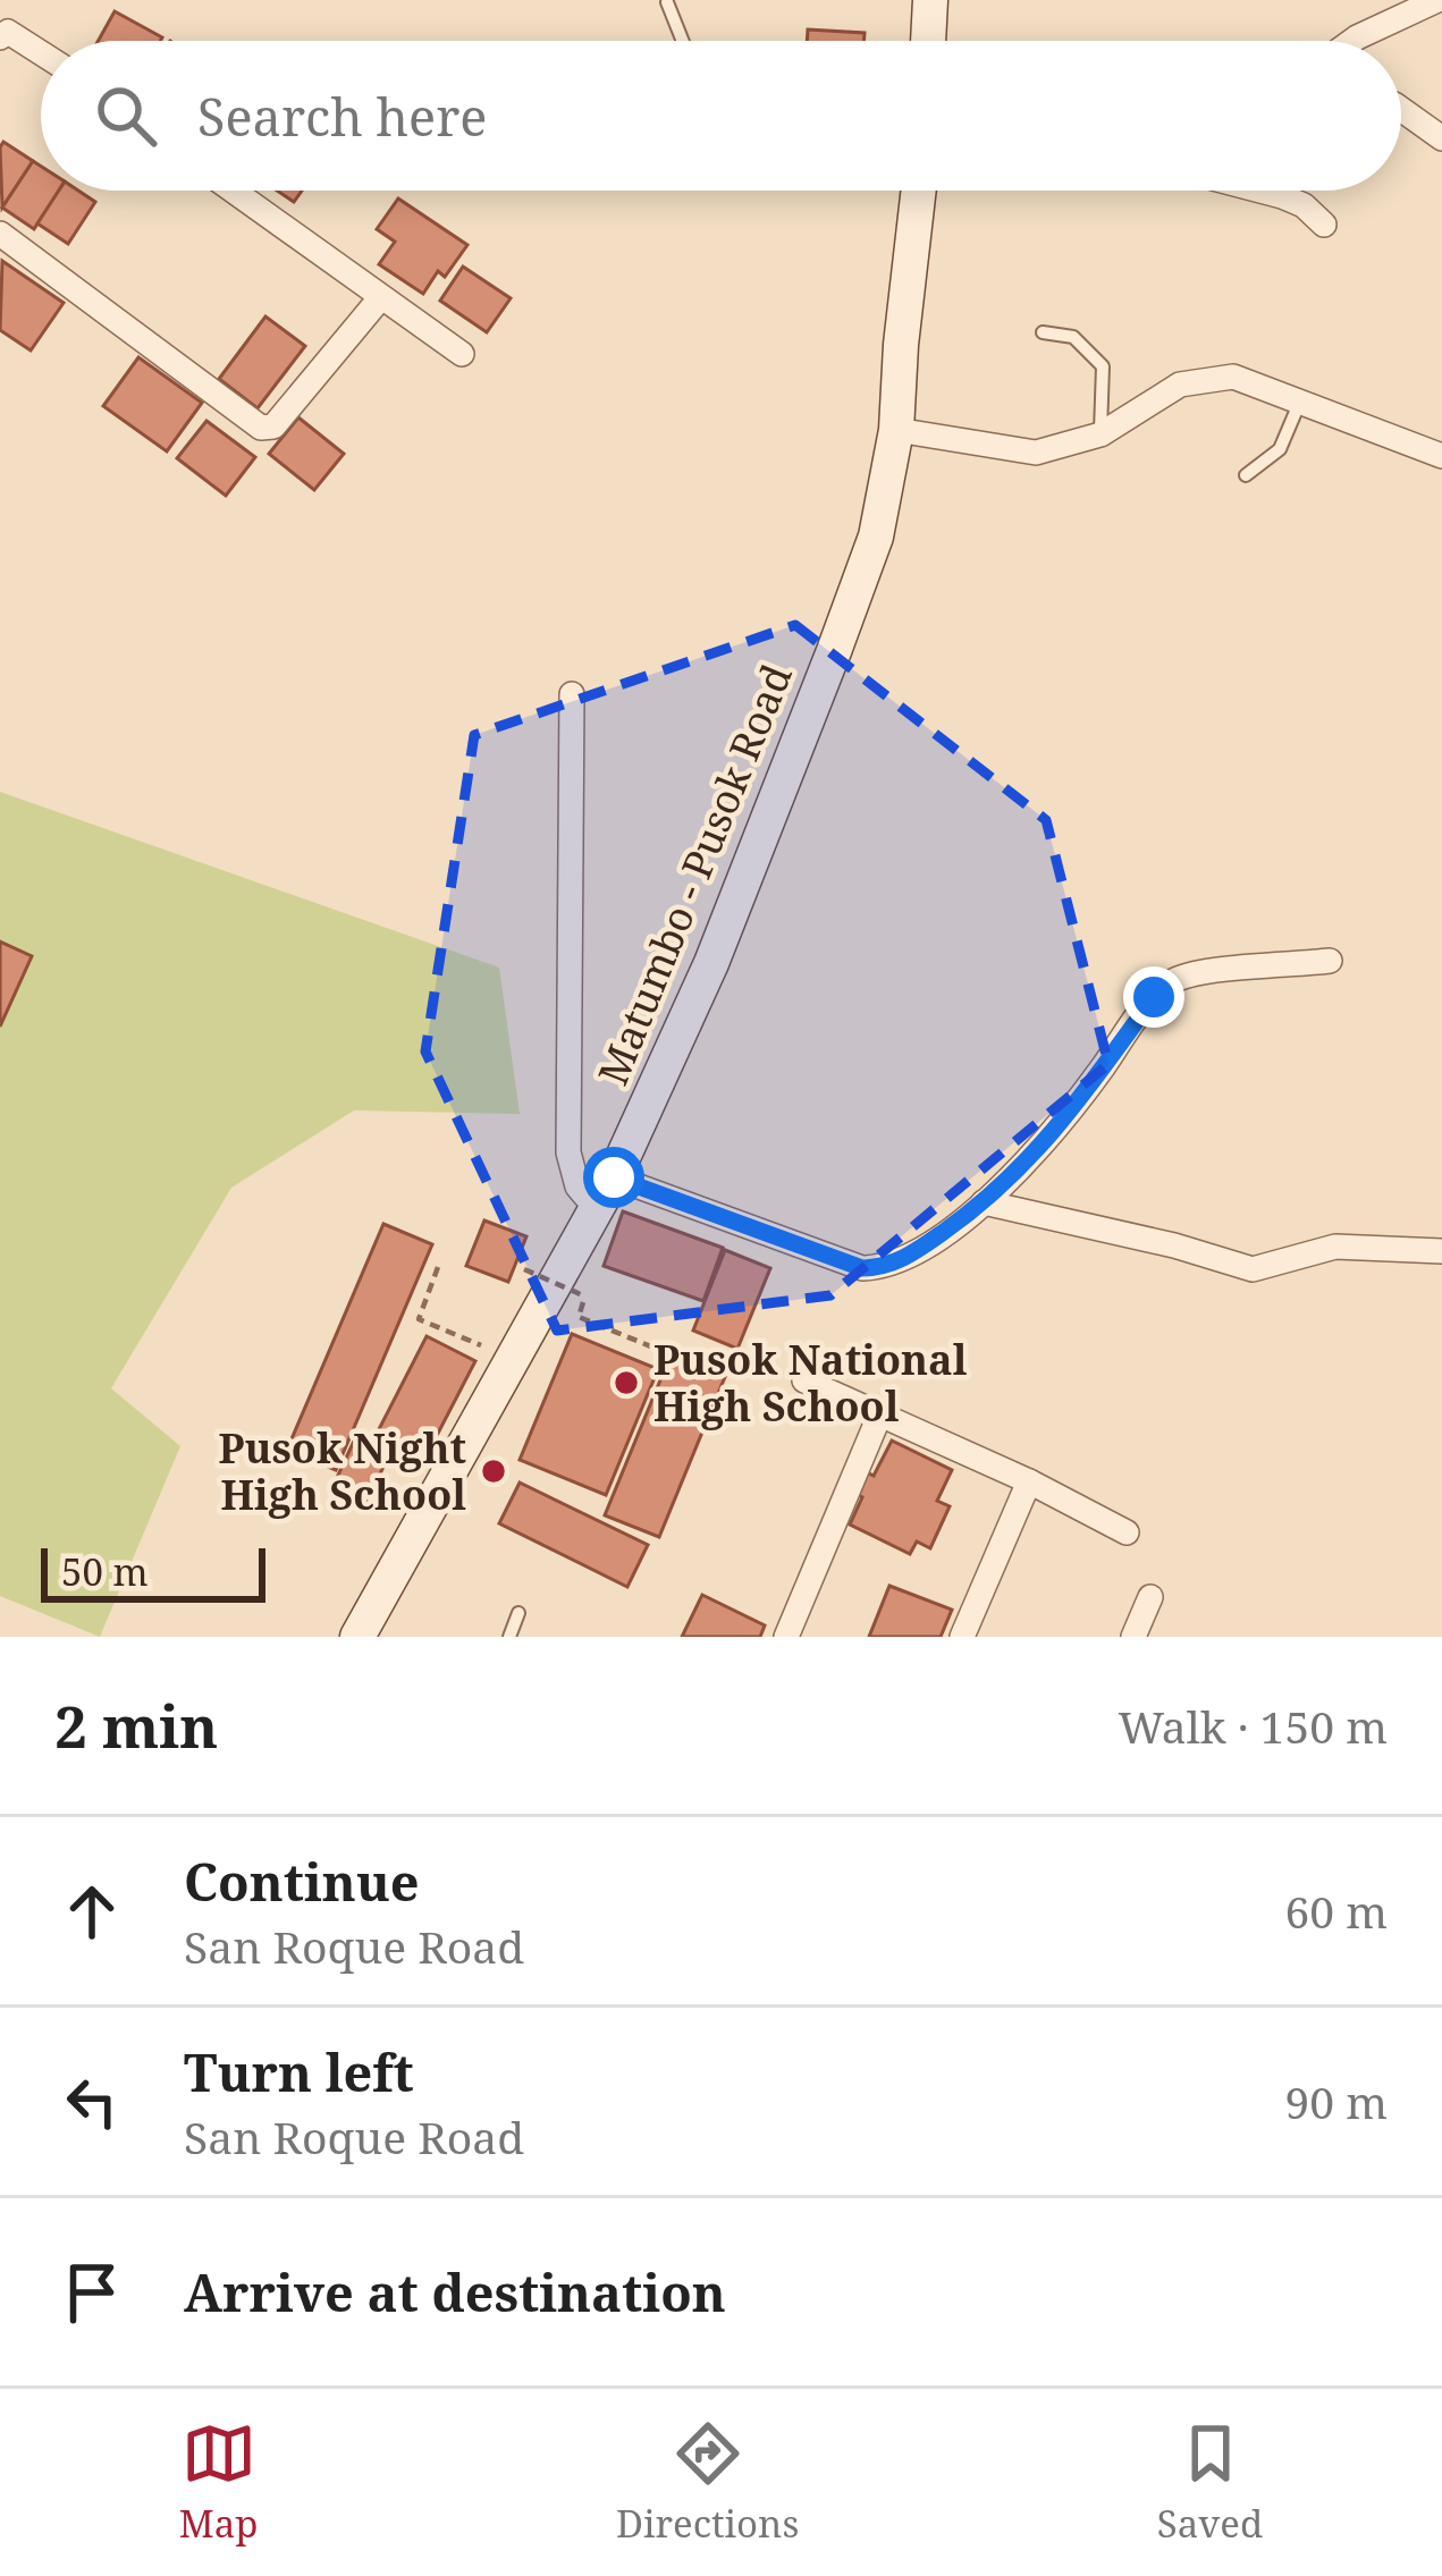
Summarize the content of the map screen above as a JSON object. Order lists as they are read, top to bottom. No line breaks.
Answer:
{"streets":{"street":["Matumbo - Pusok Road"]},"places":["Pusok National High School","Pusok Night High School"],"scale_bar":"50 m","page":{"search":"Search here","scale":"50 m","heading":["2 min","Walk · 150 m"],"list":[["Continue","San Roque Road","60 m"],["Turn left","San Roque Road","90 m"],"Arrive at destination"],"nav":["Map","Directions","Saved"]}}
